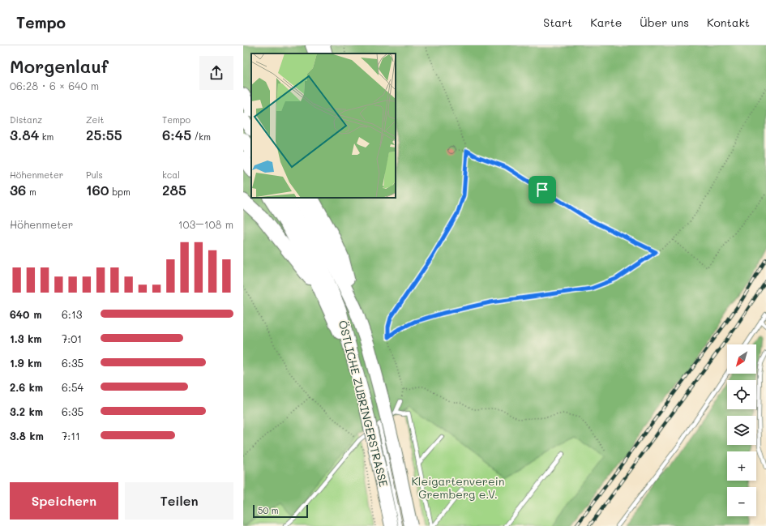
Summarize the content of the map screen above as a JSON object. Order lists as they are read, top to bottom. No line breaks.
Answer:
{"streets":{"highway":["ÖSTLICHE ZUBRINGERSTRASSE"]},"parks":["Kleigartenverein Gremberg e.V."],"scale_bar":"50 m","north":"bottom left","page":{"header":"Tempo","nav":["Start","Karte","Über uns","Kontakt"],"heading":["Morgenlauf","06:28 · 6 × 640 m"],"stats":[["Distanz","3.84 km"],["Zeit","25:55"],["Tempo","6:45 /km"],["Höhenmeter","36 m"],["Puls","160 bpm"],["kcal","285"]],"chart":["Höhenmeter","103–108 m"],"list":[{"name":"640 m","note":"6:13"},{"name":"1.3 km","note":"7:01"},{"name":"1.9 km","note":"6:35"},{"name":"2.6 km","note":"6:54"},{"name":"3.2 km","note":"6:35"},{"name":"3.8 km","note":"7:11"}],"map_buttons":["+","−"],"buttons":["Speichern","Teilen"],"scale":"50 m"}}
